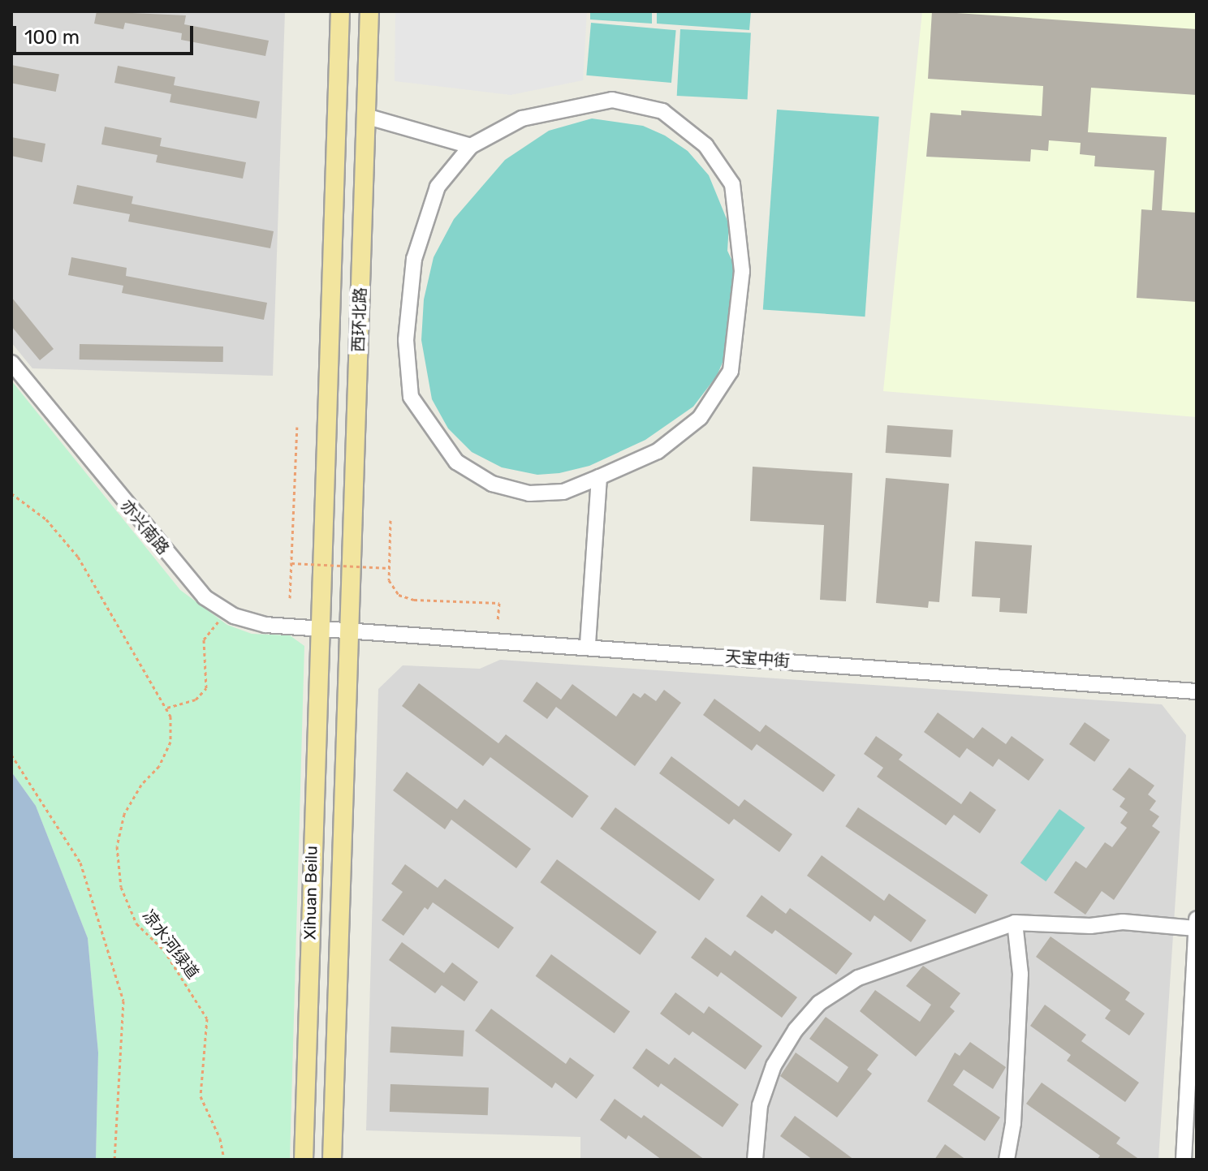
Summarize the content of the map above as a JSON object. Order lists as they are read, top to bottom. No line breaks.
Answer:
{"streets":{"main road":["西环北路","Xihuan Beilu"],"street":["亦兴南路","天宝中街"],"path":["凉水河绿道"]},"crossings":[["西环北路","亦兴南路"],["西环北路","天宝中街"],["西环北路","Xihuan Beilu"],["亦兴南路","天宝中街"],["亦兴南路","Xihuan Beilu"],["天宝中街","Xihuan Beilu"]],"scale_bar":"100 m"}
